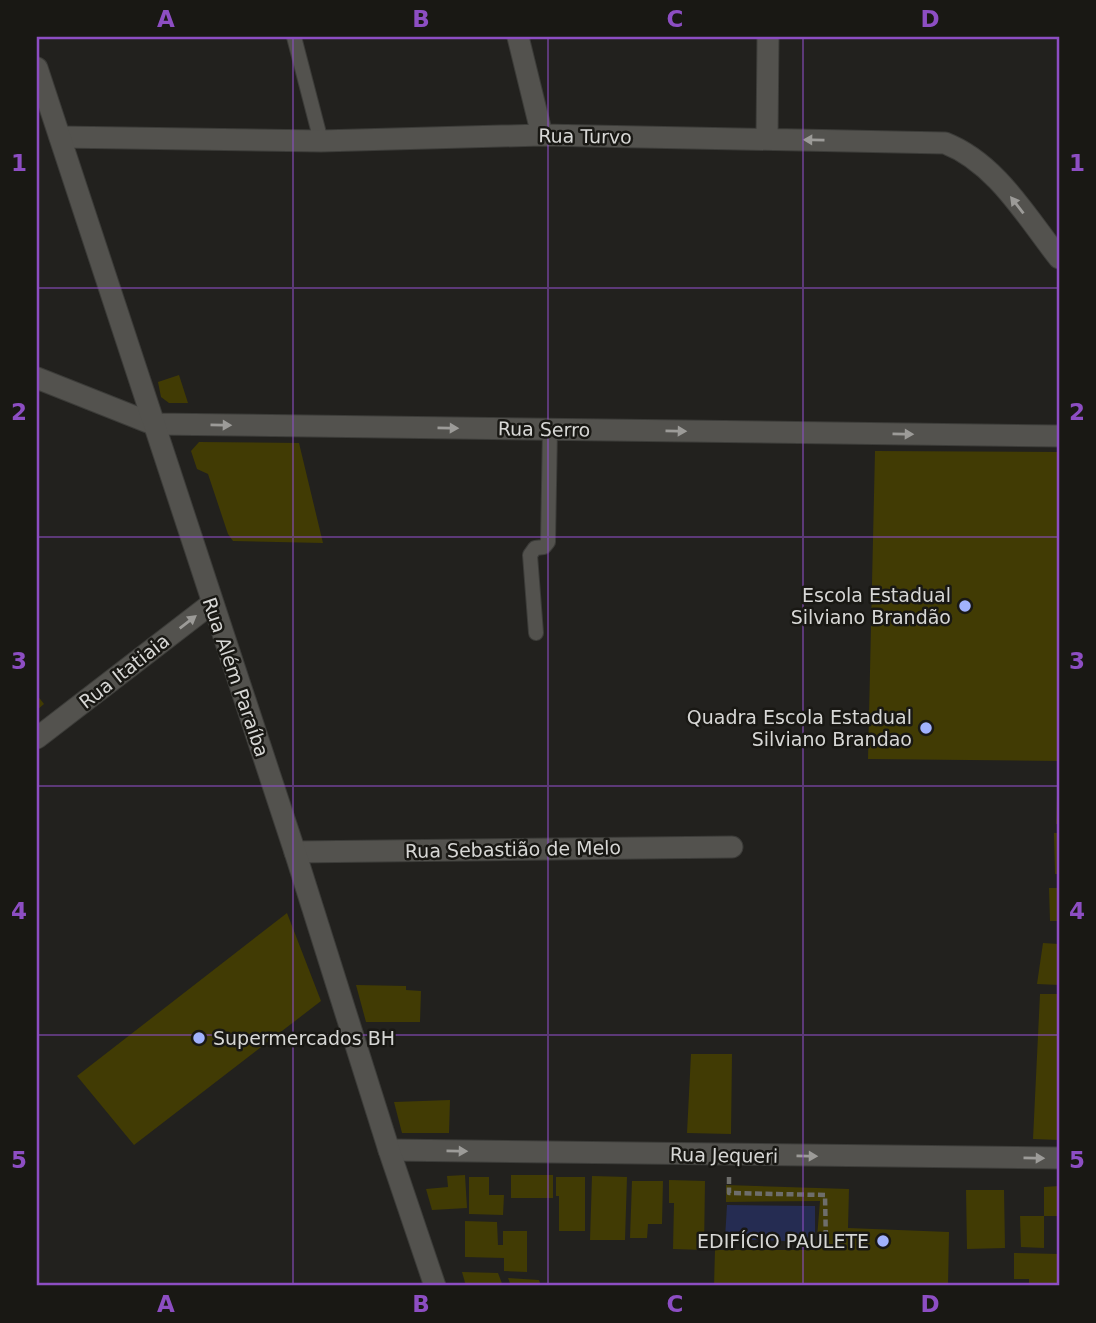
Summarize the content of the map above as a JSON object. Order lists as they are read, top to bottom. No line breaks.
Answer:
{"streets":{"street":["Rua Turvo","Rua Serro","Rua Itatiaia","Rua Além Paraíba","Rua Sebastião de Melo","Rua Jequeri"]},"crossings":[["Rua Turvo","Rua Além Paraíba"],["Rua Serro","Rua Além Paraíba"],["Rua Itatiaia","Rua Além Paraíba"],["Rua Além Paraíba","Rua Sebastião de Melo"],["Rua Além Paraíba","Rua Jequeri"]],"one_way":["Rua Serro","Rua Itatiaia","Rua Jequeri"],"places":["Escola Estadual Silviano Brandão","Quadra Escola Estadual Silviano Brandao","Supermercados BH","EDIFÍCIO PAULETE"],"grid":{"columns":["A","B","C","D"],"rows":["1","2","3","4","5"]}}
